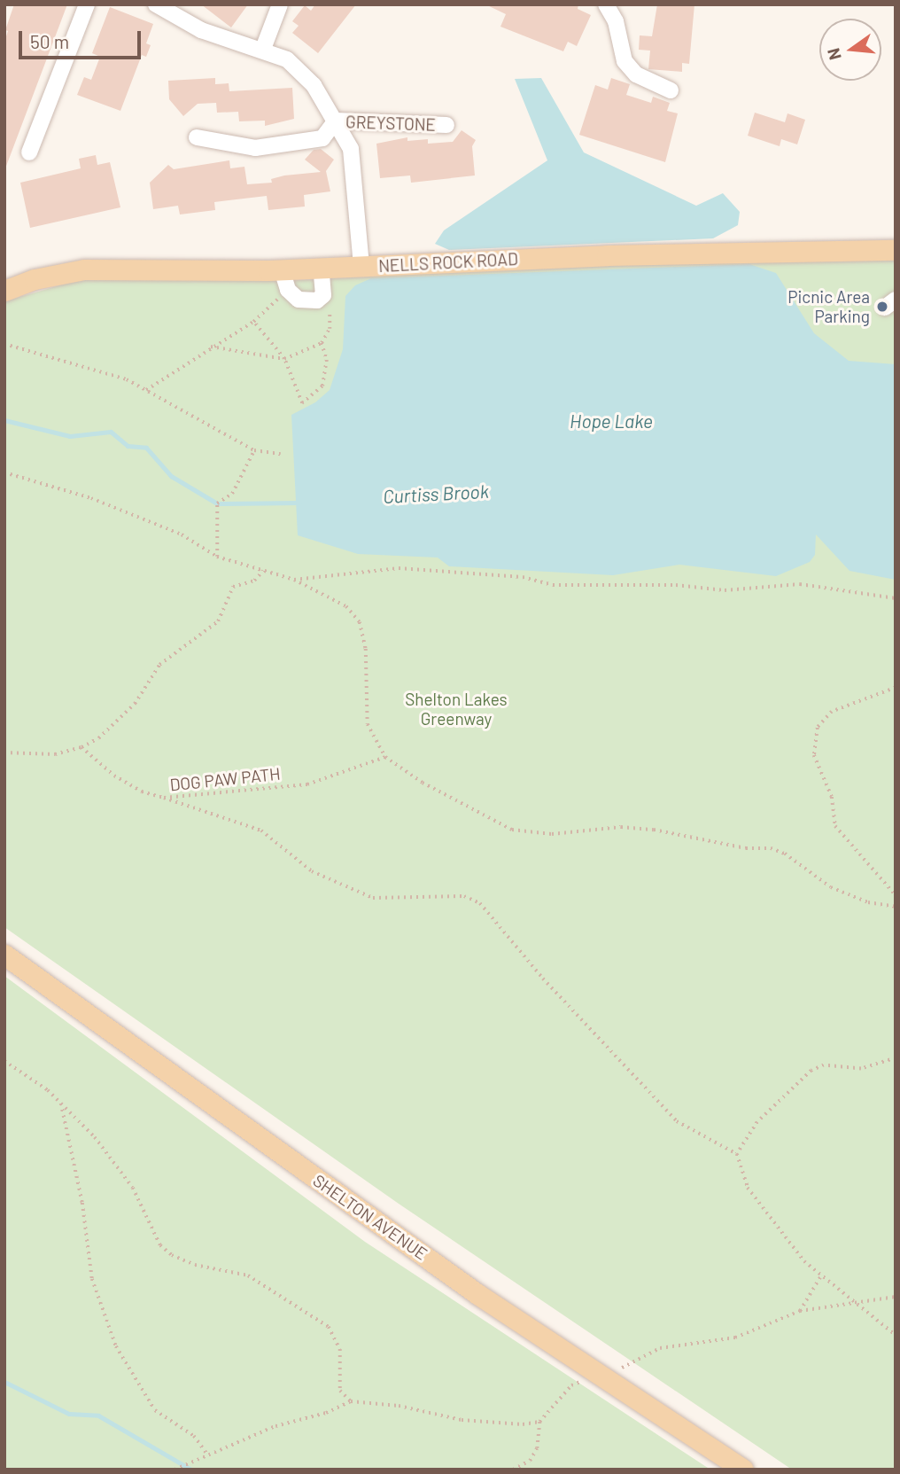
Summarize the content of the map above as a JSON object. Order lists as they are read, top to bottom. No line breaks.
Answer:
{"streets":{"main road":["NELLS ROCK ROAD","SHELTON AVENUE"],"street":["GREYSTONE"],"path":["DOG PAW PATH"]},"crossings":[["GREYSTONE","NELLS ROCK ROAD"]],"water":["Hope Lake","Curtiss Brook"],"parks":["Shelton Lakes Greenway"],"places":["Picnic Area Parking"],"scale_bar":"50 m","north":"left"}
